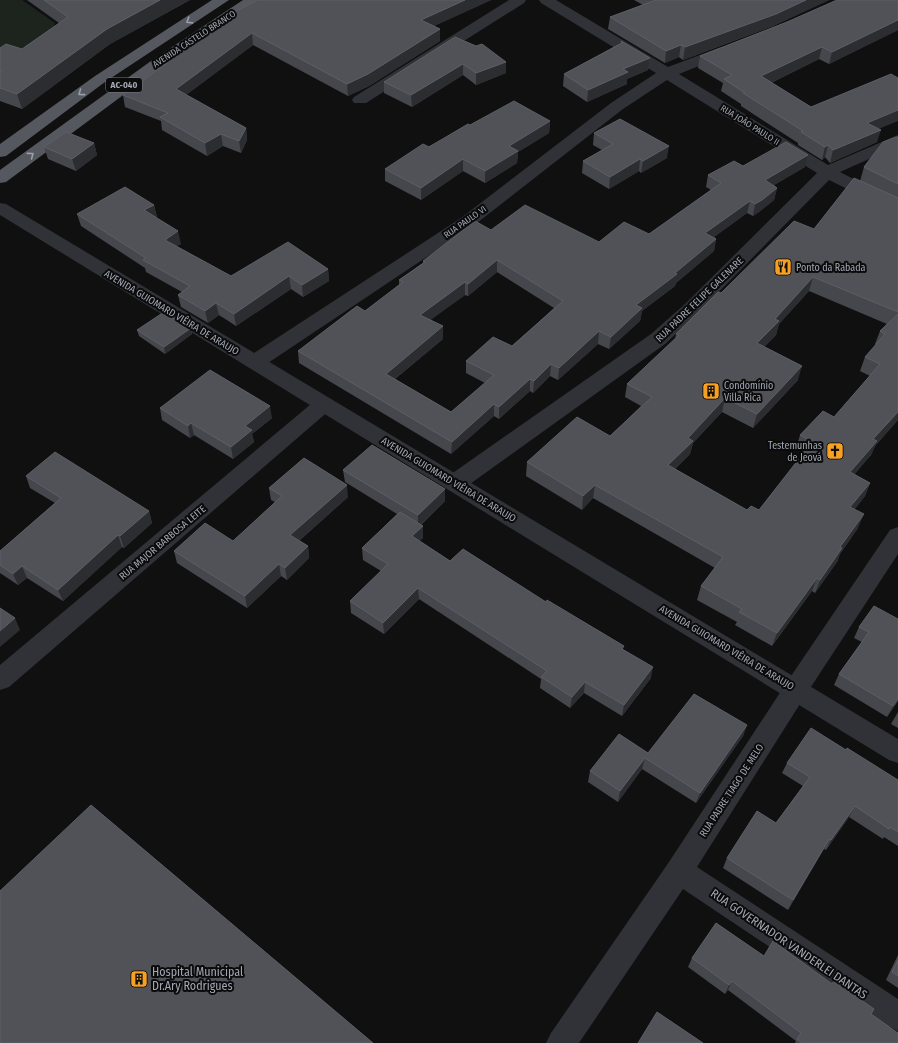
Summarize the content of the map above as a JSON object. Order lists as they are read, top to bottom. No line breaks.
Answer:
{"streets":{"highway":["AVENIDA CASTELO BRANCO","AC-040"],"street":["RUA JOÃO PAULO II","RUA PAULO VI","RUA PADRE FELIPE GALENARE","AVENIDA GUIOMARD VIÊIRA DE ARAUJO","RUA MAJOR BARBOSA LEITE","RUA PADRE TIAGO DE MELO","RUA GOVERNADOR VANDERLEI DANTAS"]},"crossings":[["RUA JOÃO PAULO II","RUA PAULO VI"],["RUA JOÃO PAULO II","RUA PADRE FELIPE GALENARE"],["RUA PAULO VI","AVENIDA GUIOMARD VIÊIRA DE ARAUJO"],["RUA PADRE FELIPE GALENARE","AVENIDA GUIOMARD VIÊIRA DE ARAUJO"],["AVENIDA GUIOMARD VIÊIRA DE ARAUJO","RUA MAJOR BARBOSA LEITE"],["AVENIDA GUIOMARD VIÊIRA DE ARAUJO","RUA PADRE TIAGO DE MELO"],["RUA PADRE TIAGO DE MELO","RUA GOVERNADOR VANDERLEI DANTAS"]],"places":{"restaurant":["Ponto da Rabada"],"building":["Condomínio Villa Rica","Hospital Municipal Dr.Ary Rodrigues"],"church":["Testemunhas de Jeová"]}}
